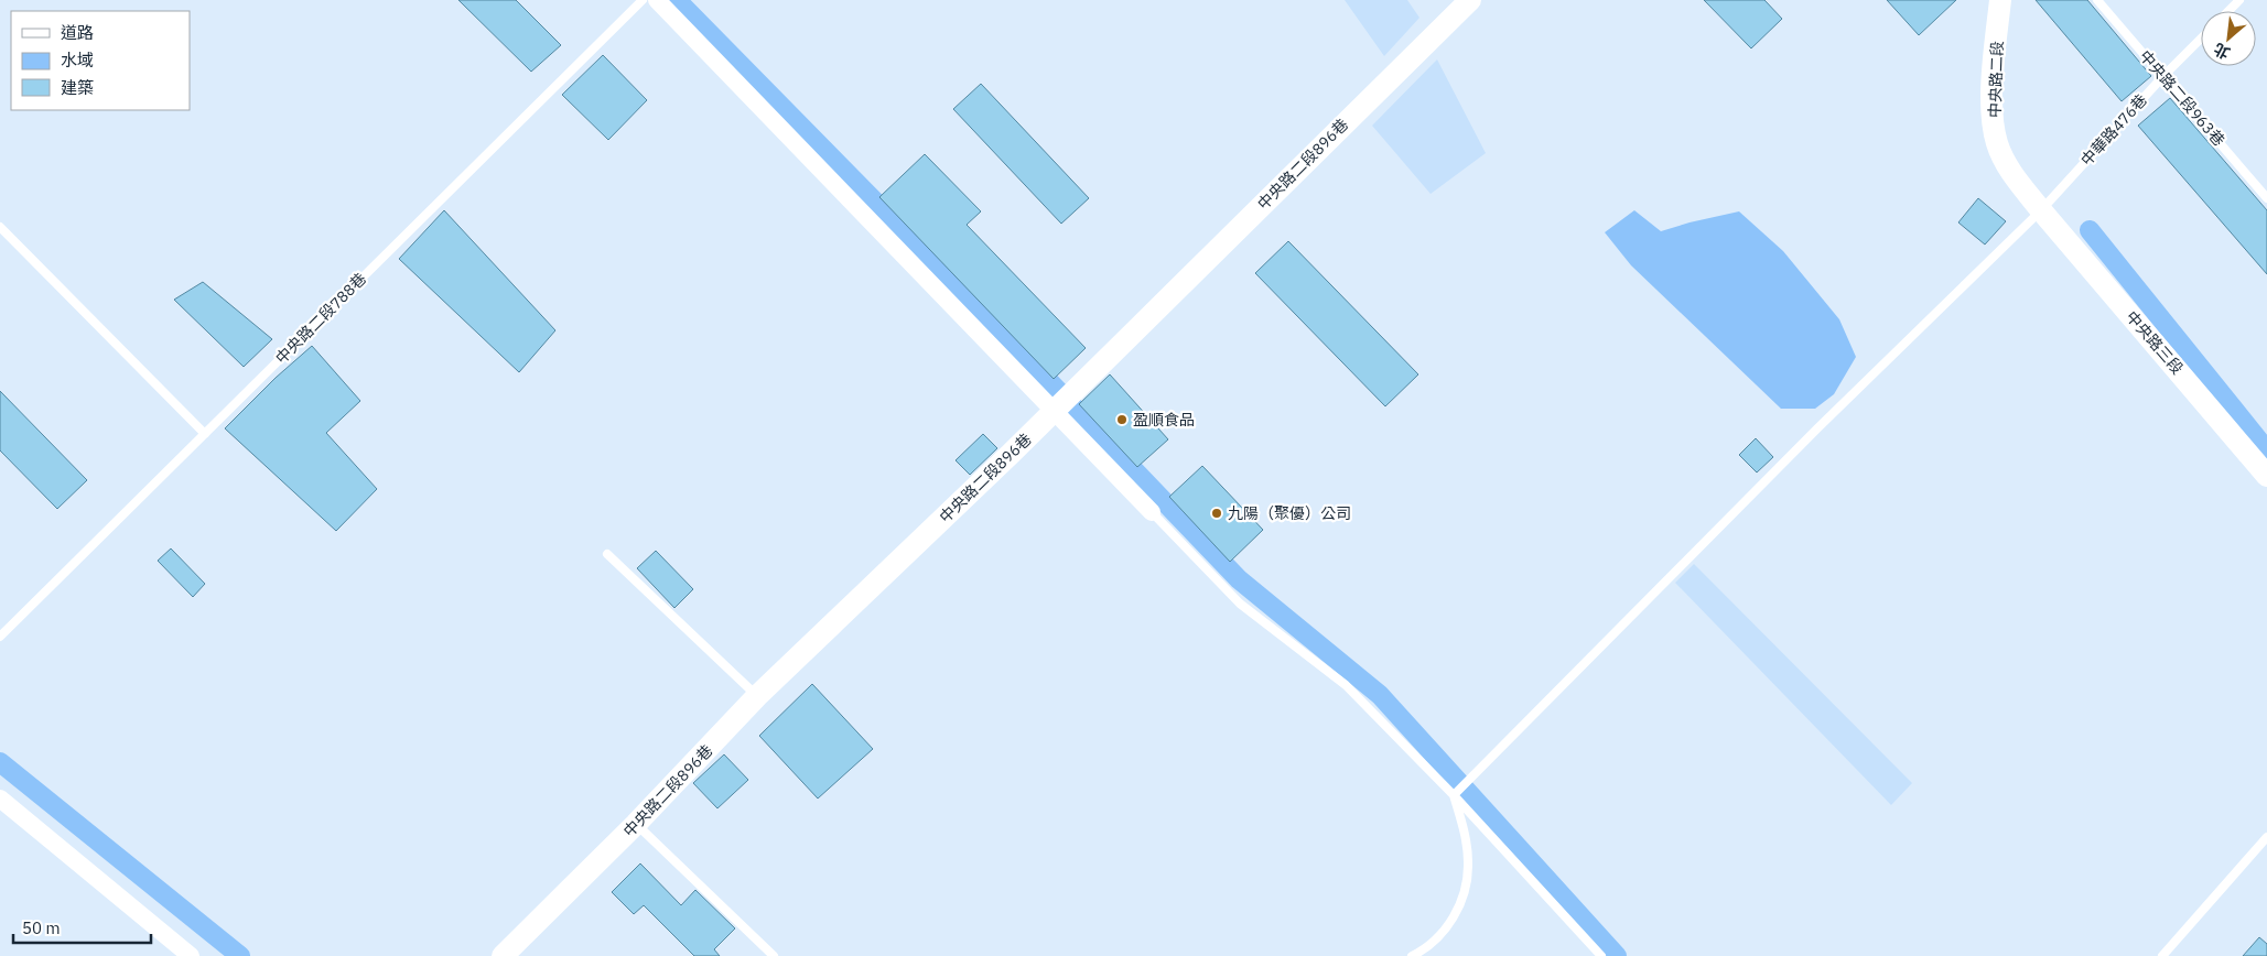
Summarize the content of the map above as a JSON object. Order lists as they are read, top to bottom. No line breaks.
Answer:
{"streets":{"street":["中央路二段","中央路二段896巷","中央路三段"],"lane":["中央路二段963巷","中華路476巷","中央路二段788巷"]},"crossings":[["中央路二段","中華路476巷"],["中央路二段","中央路三段"],["中央路二段963巷","中華路476巷"],["中華路476巷","中央路三段"]],"places":["盈順食品","九陽（聚優）公司"],"legend":["道路","水域","建築"],"scale_bar":"50 m","north":"bottom left"}
